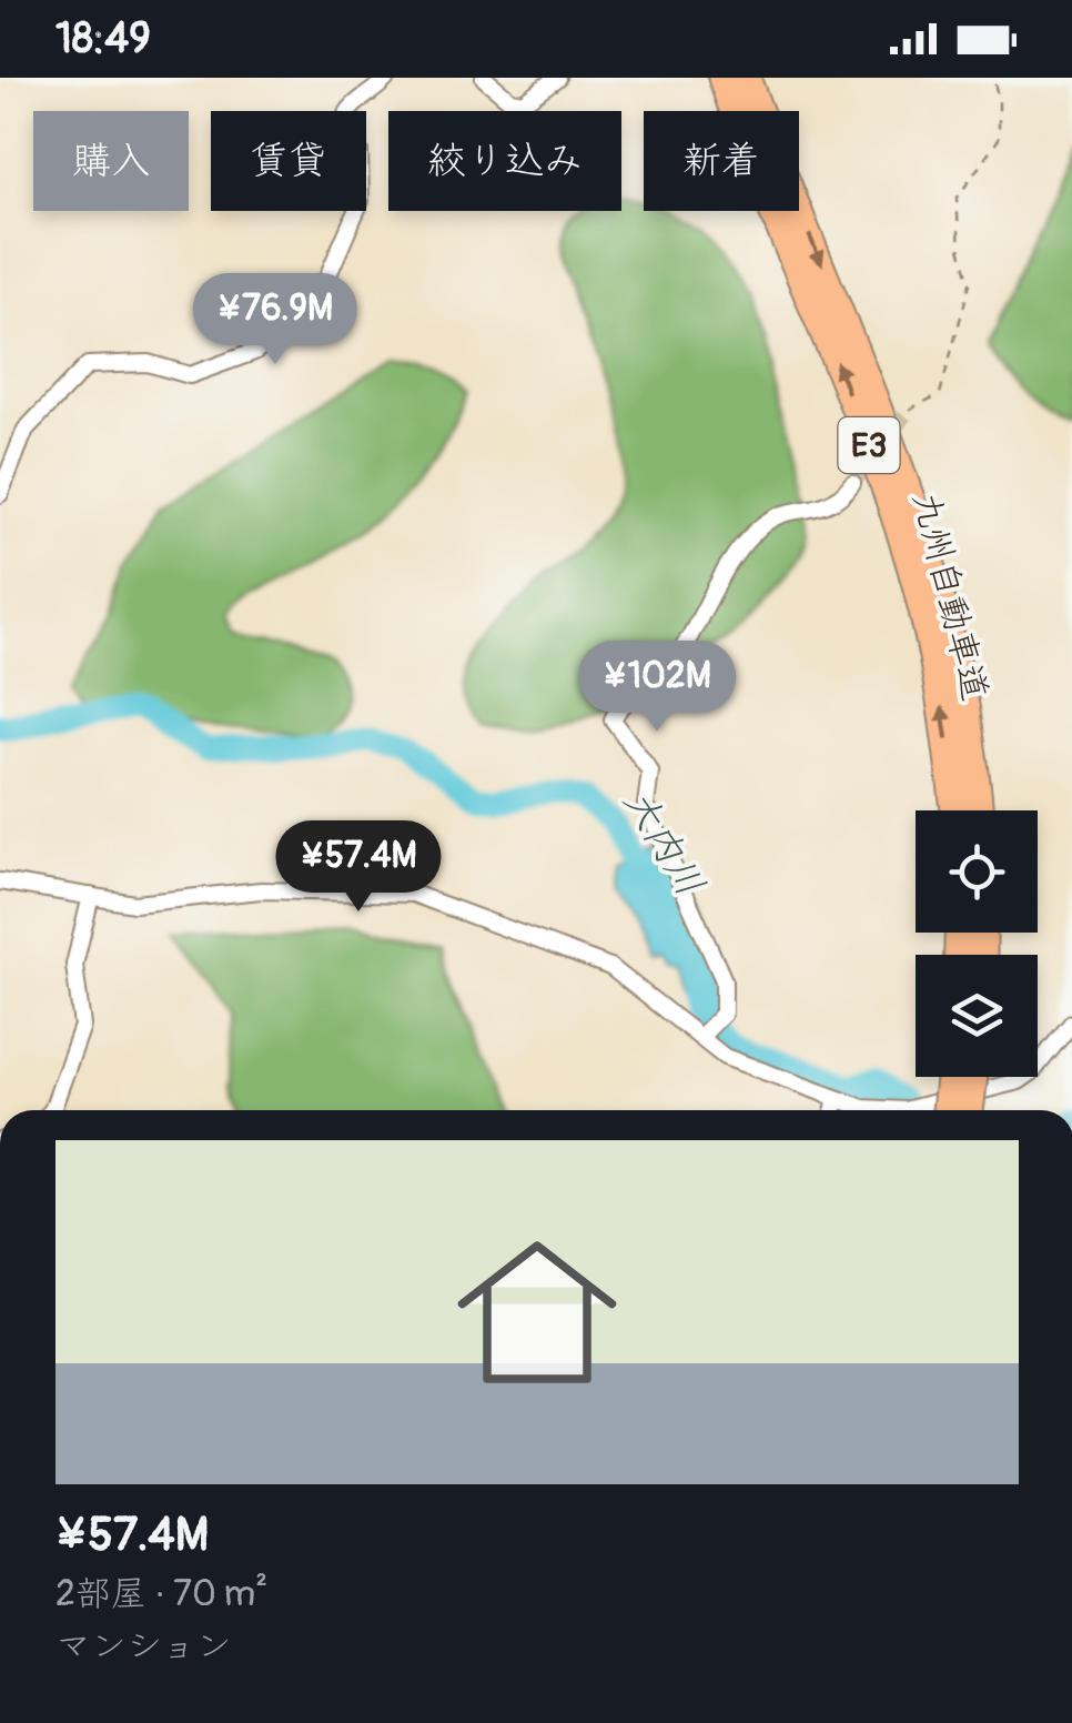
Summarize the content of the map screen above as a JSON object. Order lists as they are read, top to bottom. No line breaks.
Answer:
{"streets":{"highway":["E3","九州自動車道"]},"water":["大内川"],"page":{"status":"18:49","chip":["購入","賃貸","絞り込み","新着"],"price":["¥76.9M","¥102M","¥57.4M"],"list":[{"name":"¥57.4M","note":"2部屋 · 70 m² · マンション"}]}}
